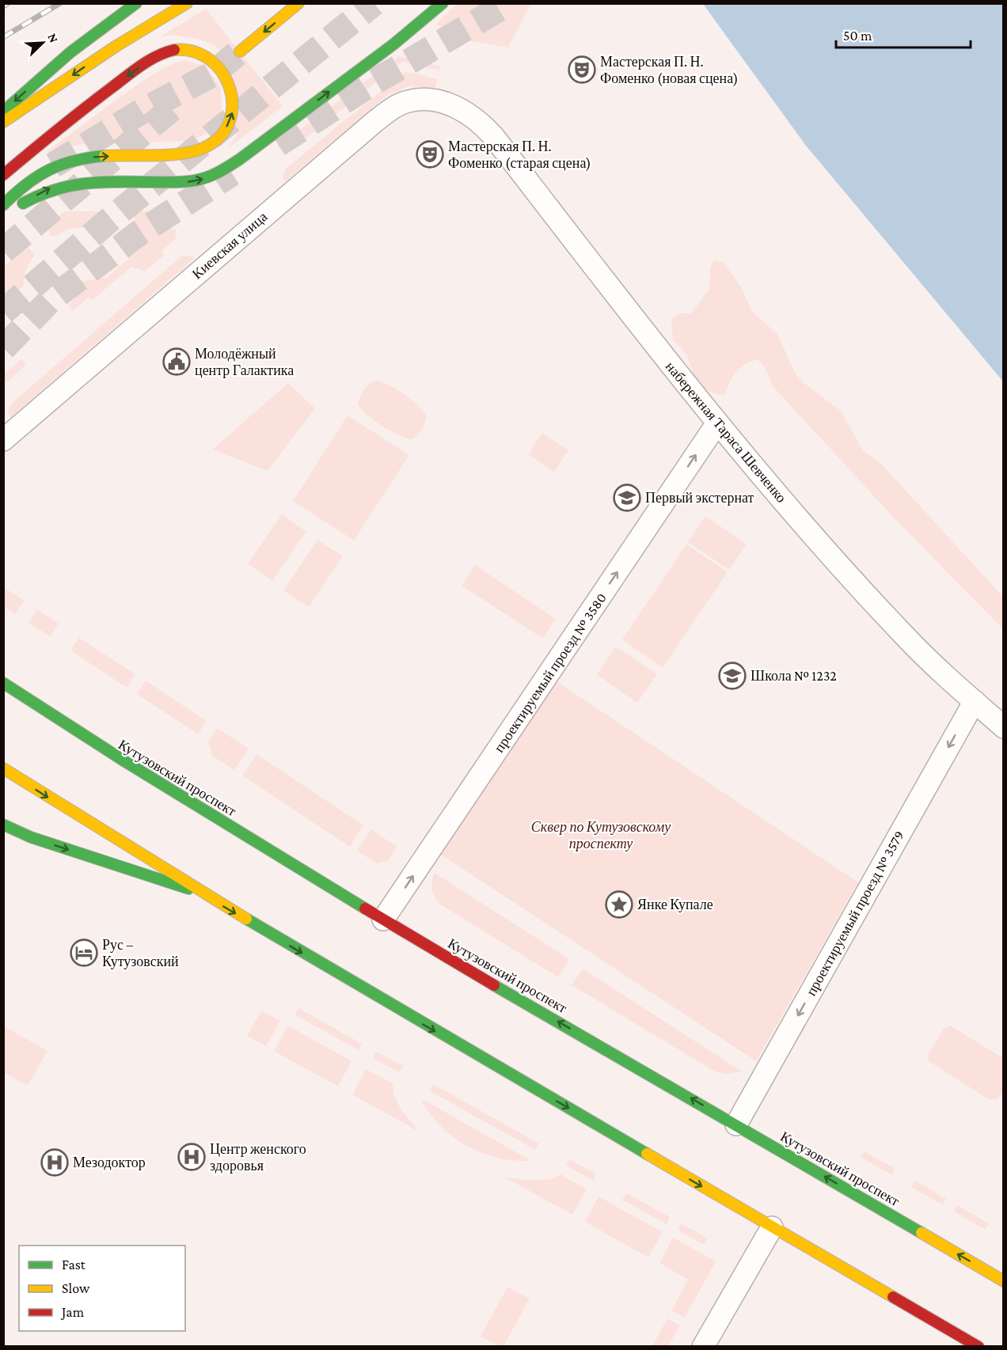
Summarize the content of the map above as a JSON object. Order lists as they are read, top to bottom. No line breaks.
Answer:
{"streets":{"main road":["Кутузовский проспект"],"street":["Киевская улица","набережная Тараса Шевченко","проектируемый проезд № 3580","проектируемый проезд № 3579"]},"crossings":[["Киевская улица","набережная Тараса Шевченко"],["набережная Тараса Шевченко","проектируемый проезд № 3580"],["набережная Тараса Шевченко","проектируемый проезд № 3579"],["проектируемый проезд № 3580","Кутузовский проспект"],["Кутузовский проспект","проектируемый проезд № 3579"]],"one_way":["проектируемый проезд № 3580","проектируемый проезд № 3579"],"parks":["Сквер по Кутузовскому проспекту"],"places":{"theatre":["Мастерская П. Н. Фоменко (новая сцена)","Мастерская П. Н. Фоменко (старая сцена)"],"public building":["Молодёжный центр Галактика"],"school or university":["Первый экстернат","Школа № 1232"],"place":["Янке Купале"],"hotel":["Рус – Кутузовский"],"hospital":["Центр женского здоровья","Мезодоктор"]},"legend":["Fast","Slow","Jam"],"scale_bar":"50 m","north":"top right"}
